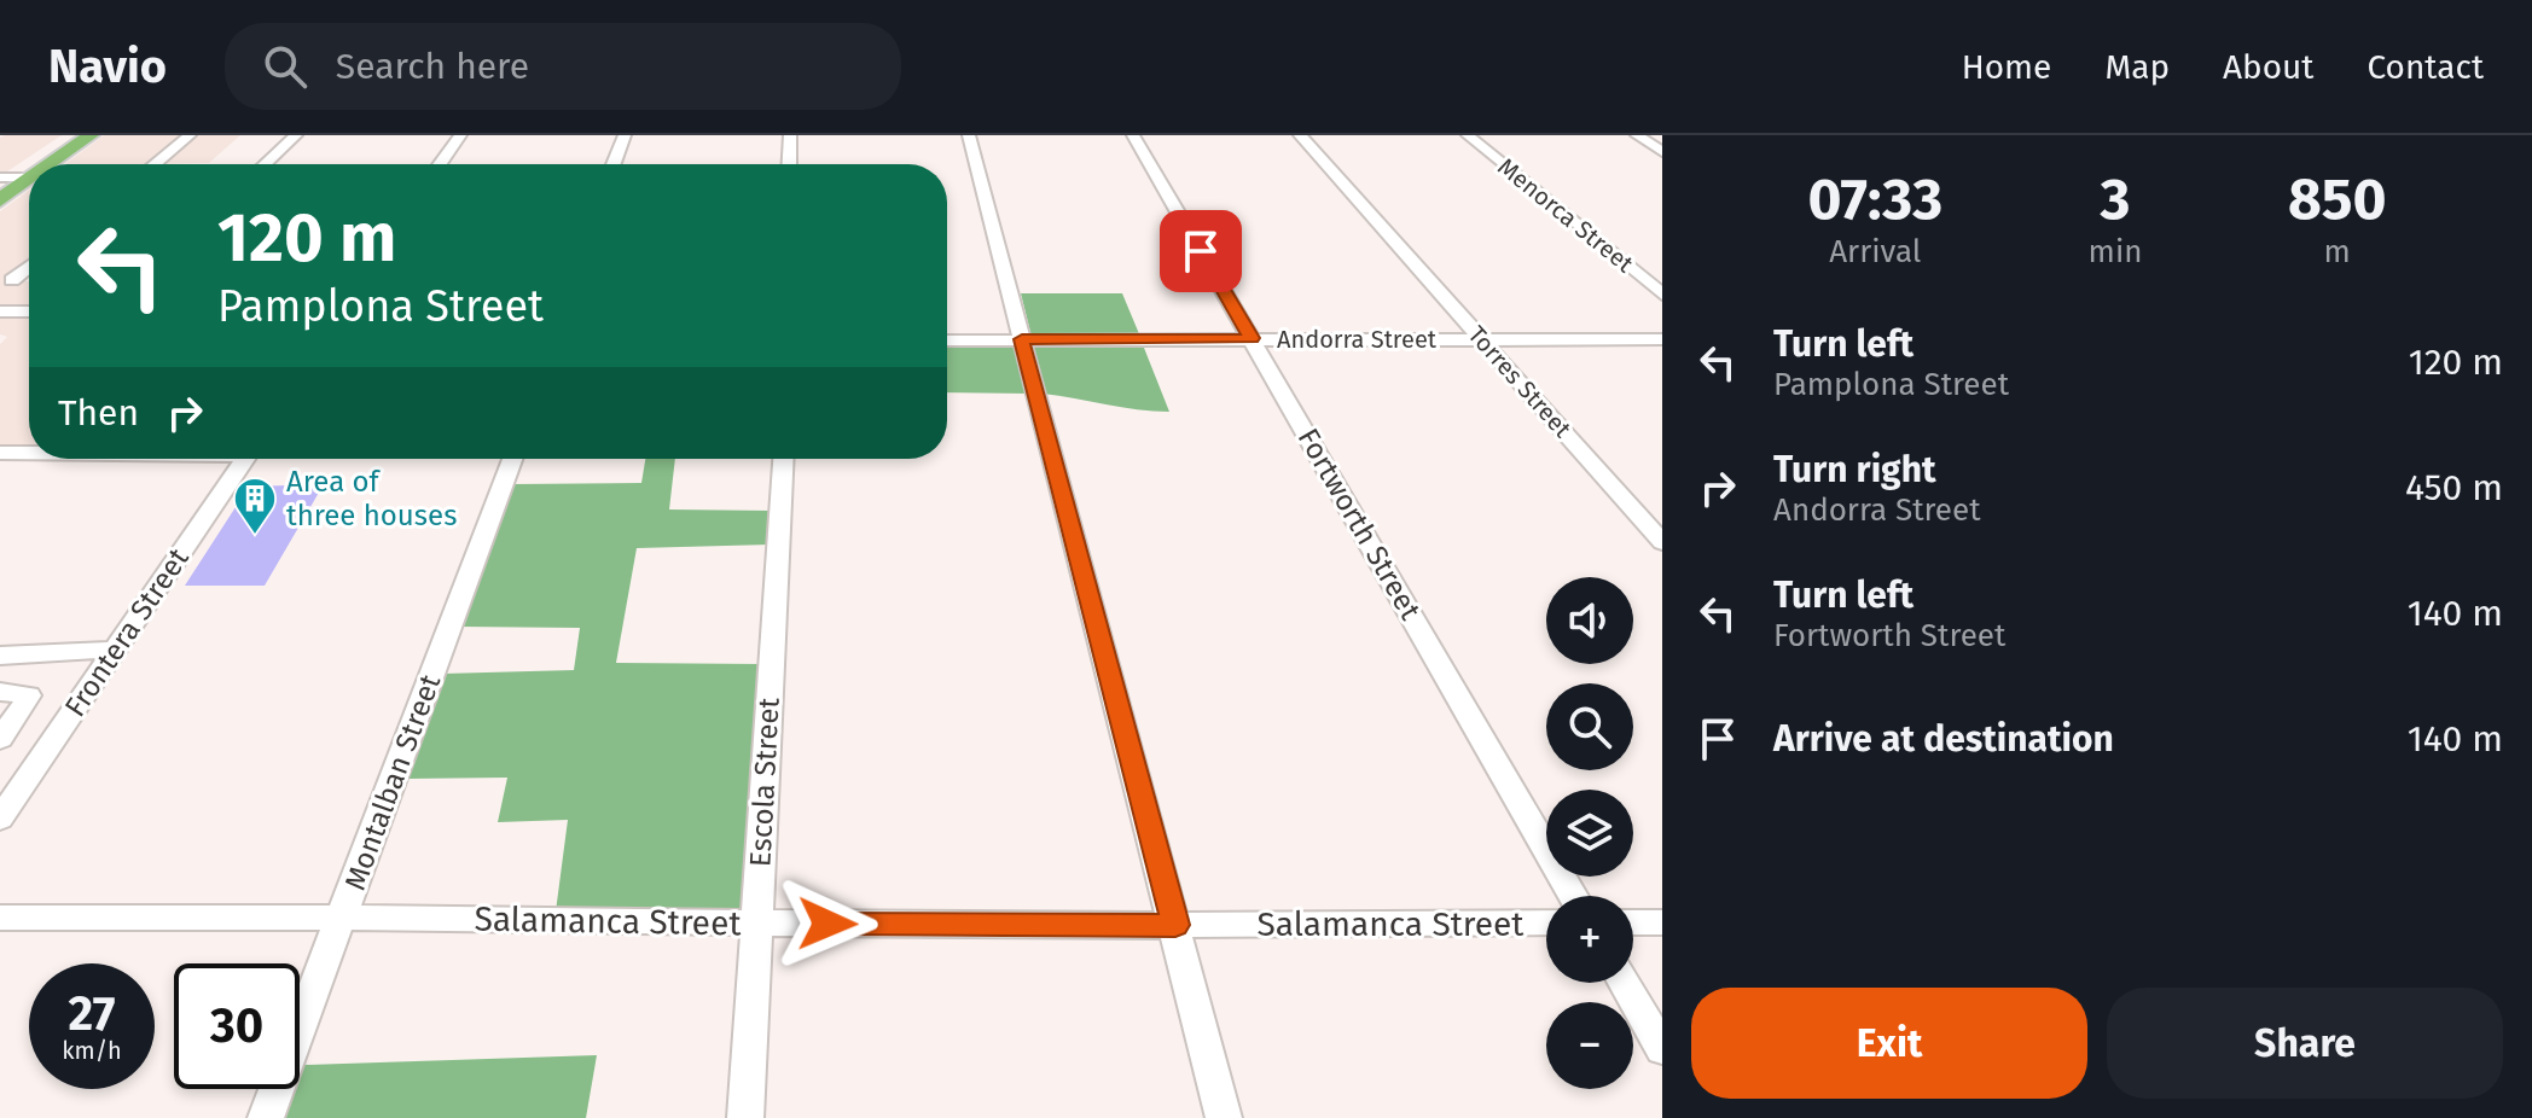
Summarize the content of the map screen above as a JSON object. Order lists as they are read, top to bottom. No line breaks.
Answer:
{"streets":{"street":["Menorca Street","Andorra Street","Torres Street","Fortworth Street","Frontera Street","Montalban Street","Escola Street","Salamanca Street"]},"crossings":[["Andorra Street","Torres Street"],["Andorra Street","Fortworth Street"],["Montalban Street","Salamanca Street"],["Escola Street","Salamanca Street"]],"places":{"building":["Area of three houses"]},"page":{"header":"Navio","search":"Search here","nav":["Home","Map","About","Contact"],"eta":["07:33","Arrival","3","min","850","m"],"turn":["120 m","Pamplona Street"],"list":[{"name":"Turn left","note":"Pamplona Street","value":"120 m"},{"name":"Turn right","note":"Andorra Street","value":"450 m"},{"name":"Turn left","note":"Fortworth Street","value":"140 m"},{"name":"Arrive at destination","value":"140 m"}],"then":"Then","map_buttons":["+","−"],"speed":"27 km/h","limit":"30","buttons":["Exit","Share"]}}
